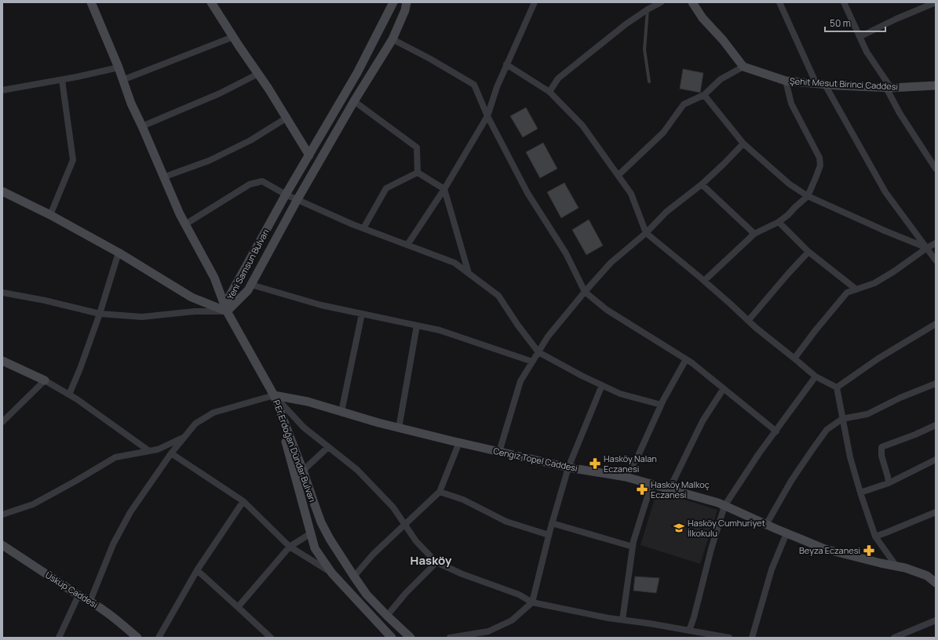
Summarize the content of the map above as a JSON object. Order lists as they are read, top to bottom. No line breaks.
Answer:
{"streets":{"main road":["Şehit Mesut Birinci Caddesi","Yeni Samsun Bulvarı","P.Er Erdoğan Dündar Bulvarı","Cengiz Topel Caddesi","Üsküp Caddesi"]},"crossings":[["P.Er Erdoğan Dündar Bulvarı","Cengiz Topel Caddesi"]],"districts":["Hasköy"],"places":{"pharmacy":["Hasköy Nalan Eczanesi","Hasköy Malkoç Eczanesi","Beyza Eczanesi"],"school or university":["Hasköy Cumhuriyet İlkokulu"]},"scale_bar":"50 m"}
